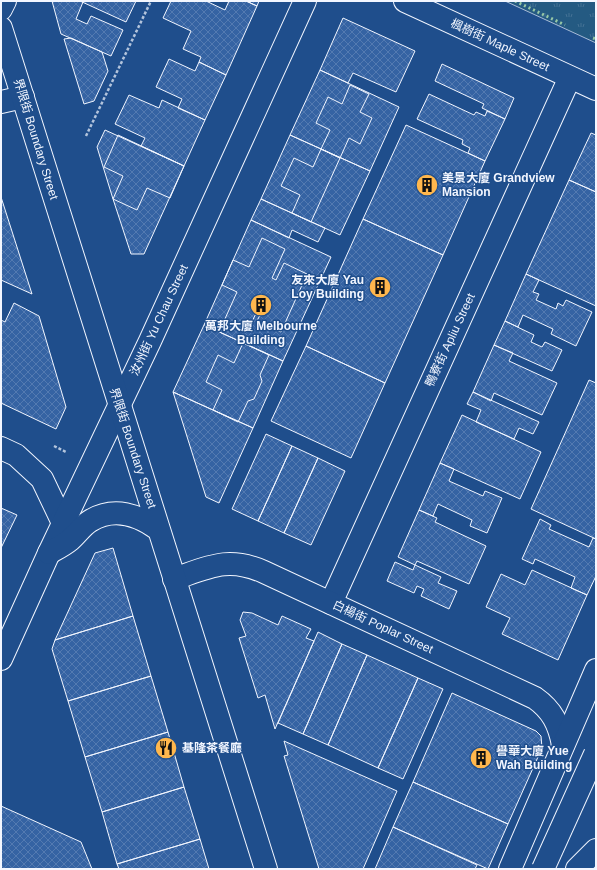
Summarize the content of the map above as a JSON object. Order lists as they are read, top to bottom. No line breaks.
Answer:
{"streets":{"street":["楓樹街 Maple Street","界限街 Boundary Street","汝州街 Yu Chau Street","鴨寮街 Apliu Street","白楊街 Poplar Street"]},"crossings":[["楓樹街 Maple Street","鴨寮街 Apliu Street"],["界限街 Boundary Street","汝州街 Yu Chau Street"],["界限街 Boundary Street","白楊街 Poplar Street"],["鴨寮街 Apliu Street","白楊街 Poplar Street"]],"places":{"building":["美景大廈 Grandview Mansion","友來大廈 Yau Loy Building","萬邦大廈 Melbourne Building","譽華大廈 Yue Wah Building"],"restaurant":["基隆茶餐廳"]}}
